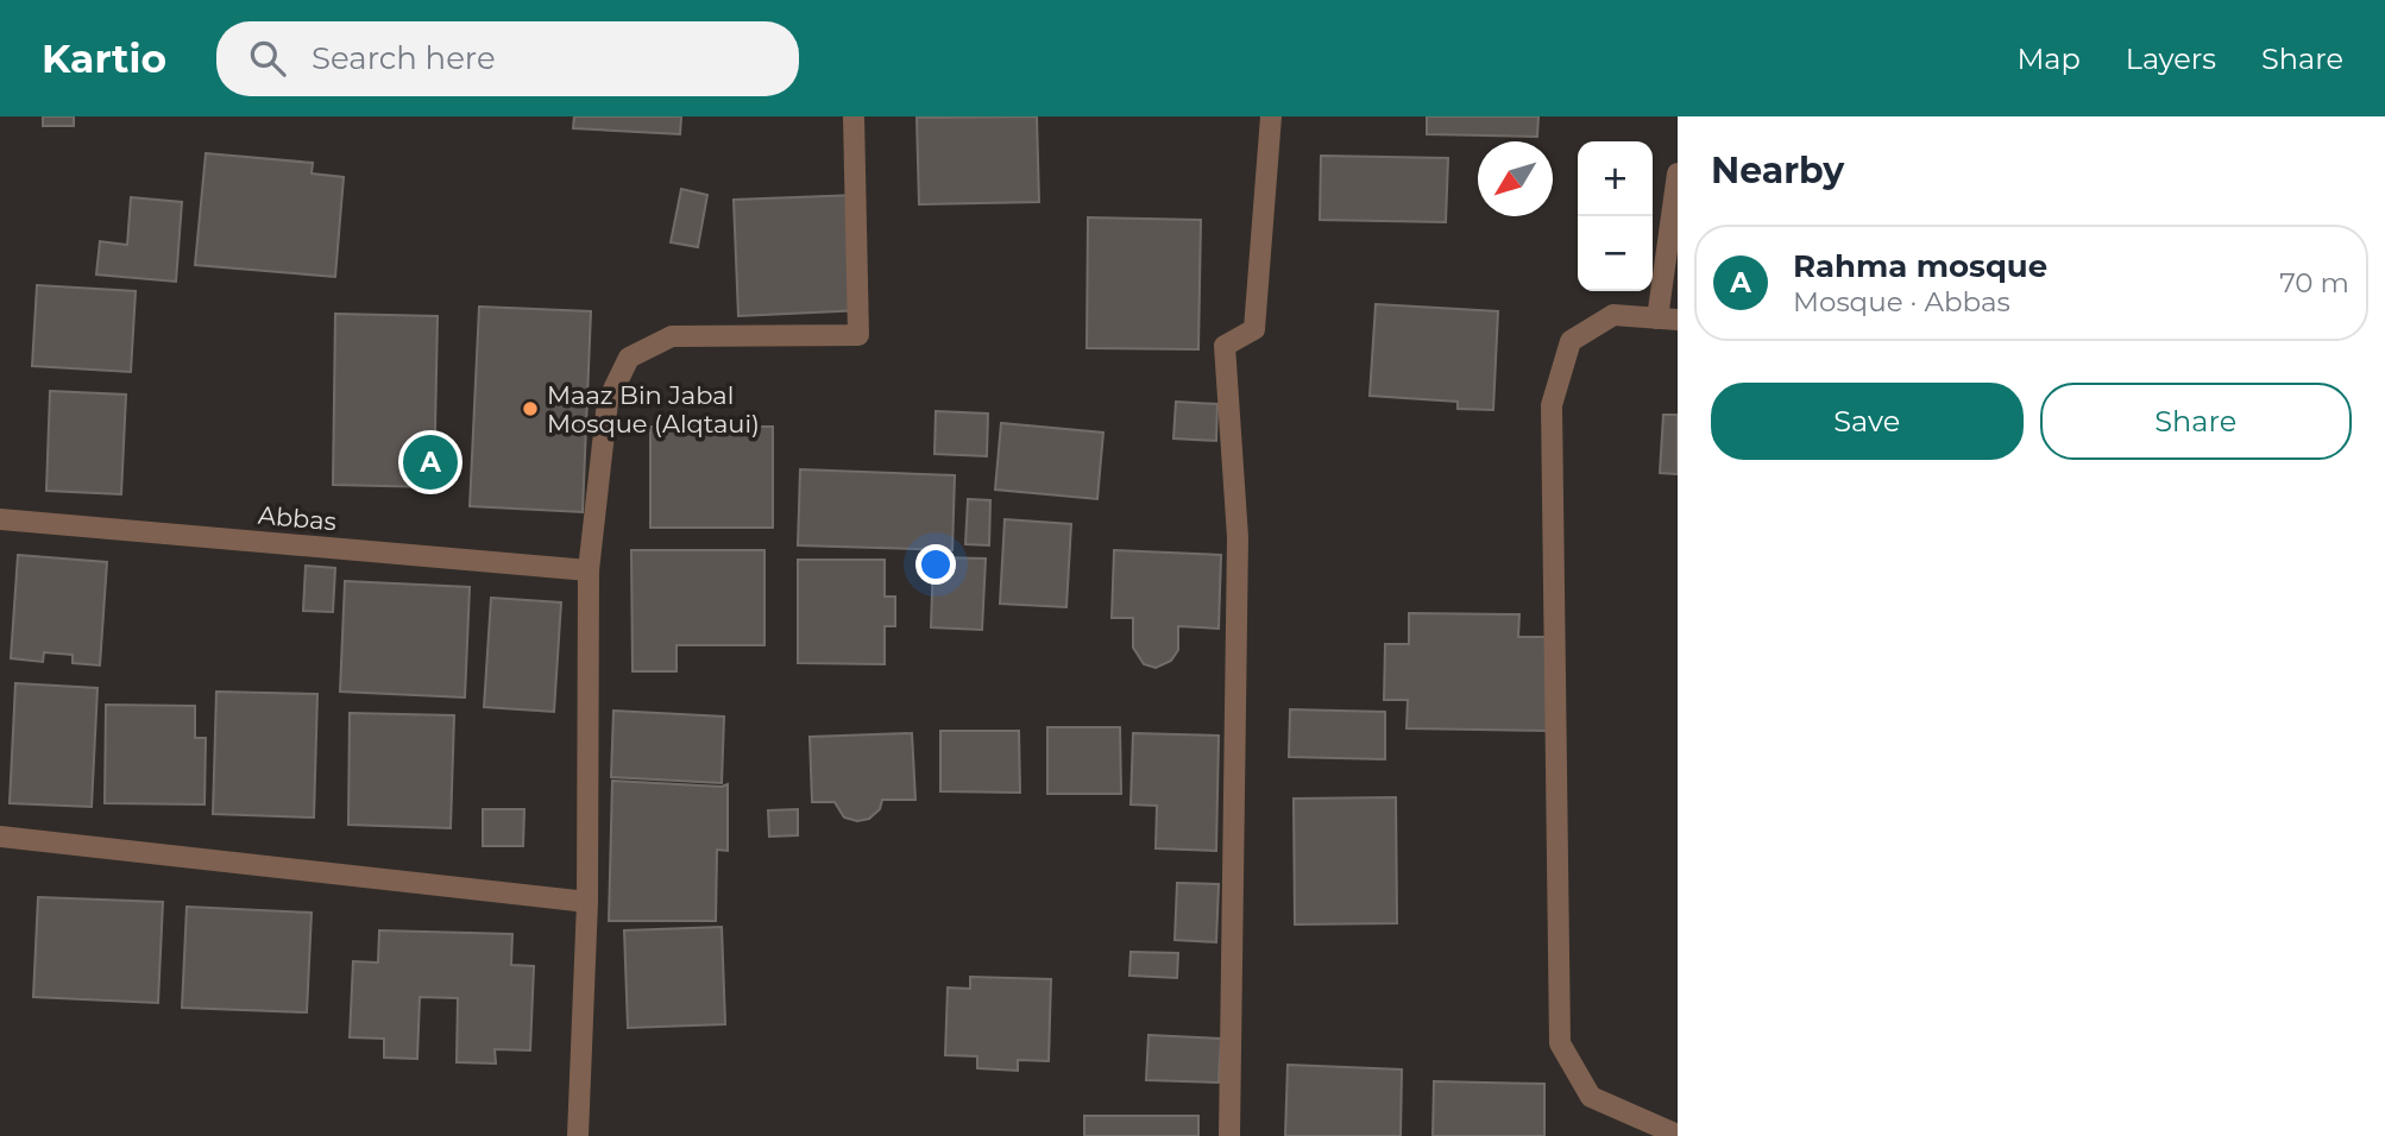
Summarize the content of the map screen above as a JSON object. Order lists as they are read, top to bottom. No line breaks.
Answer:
{"streets":{"street":["Abbas"]},"places":["Maaz Bin Jabal Mosque (Alqtaui)"],"north":"bottom left","page":{"header":"Kartio","search":"Search here","nav":["Map","Layers","Share"],"heading":"Nearby","map_buttons":["+","−"],"list":[{"mark":"A","name":"Rahma mosque","note":"Mosque · Abbas","value":"70 m"}],"buttons":["Save","Share"],"pins":"A"}}
